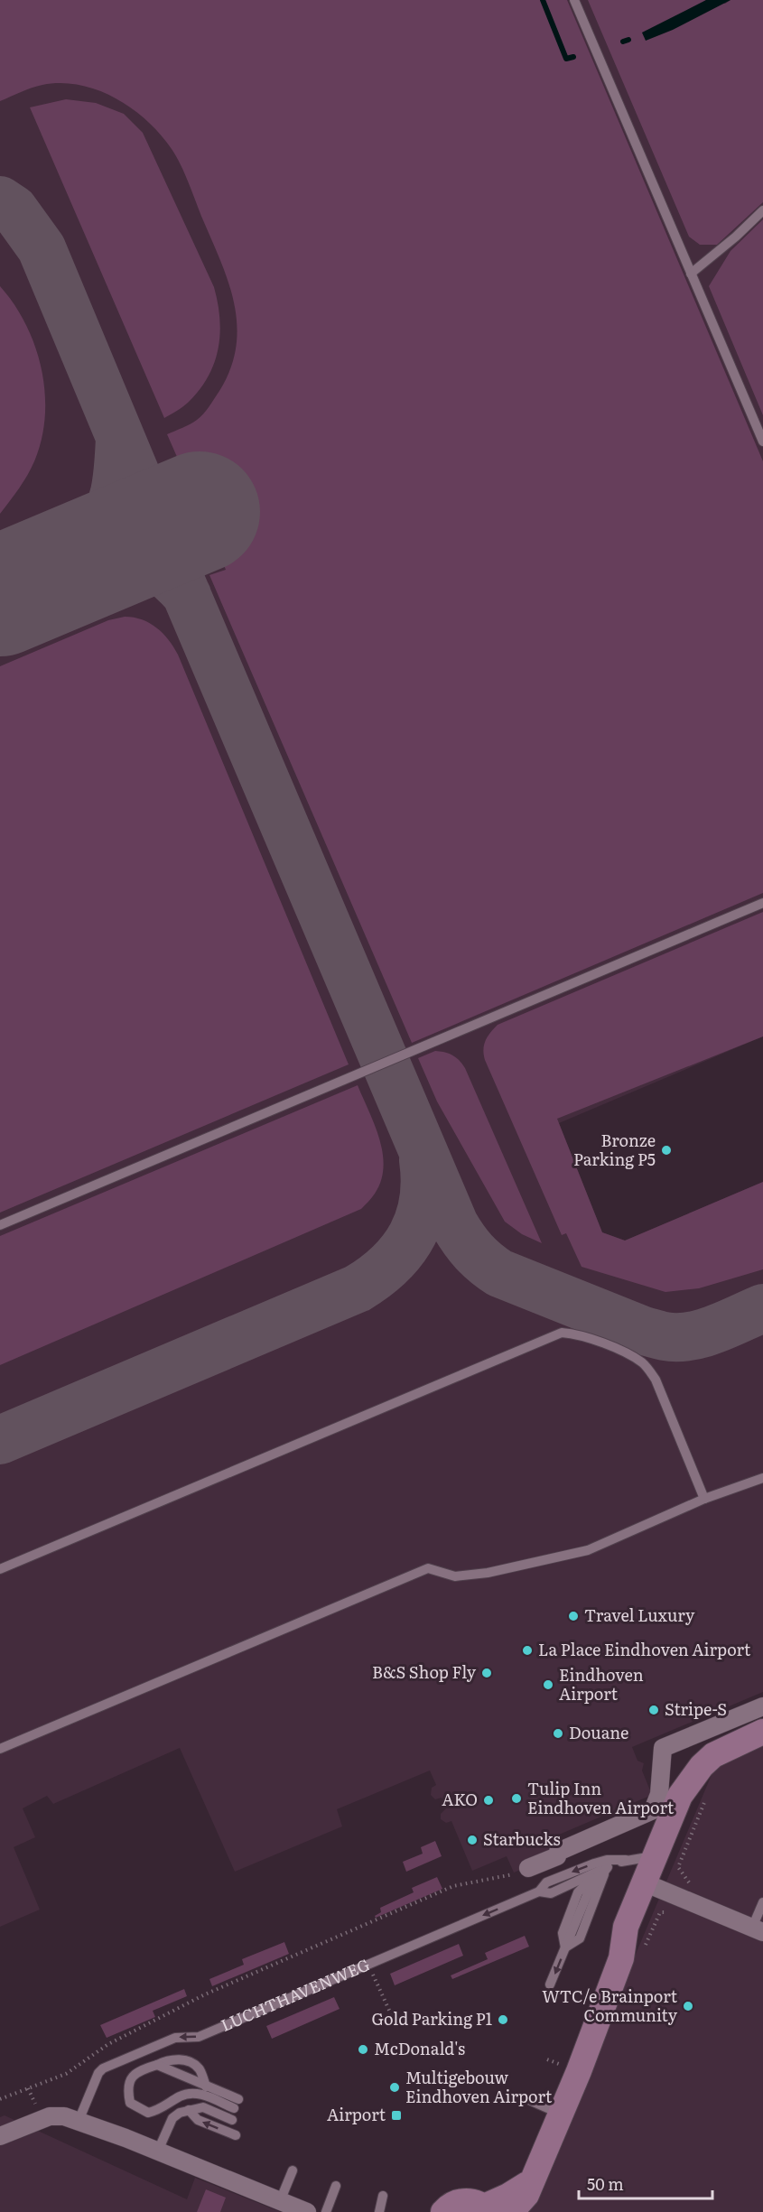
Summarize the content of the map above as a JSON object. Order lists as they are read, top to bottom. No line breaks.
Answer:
{"streets":{"lane":["LUCHTHAVENWEG"]},"one_way":["LUCHTHAVENWEG"],"places":{"other":["Bronze Parking P5","Travel Luxury","La Place Eindhoven Airport","B&S Shop Fly","Eindhoven Airport","Stripe-S","Douane","Tulip Inn Eindhoven Airport","AKO","Starbucks","WTC/e Brainport Community","Gold Parking P1","McDonald's","Multigebouw Eindhoven Airport"],"transit":["Airport"]},"scale_bar":"50 m"}
